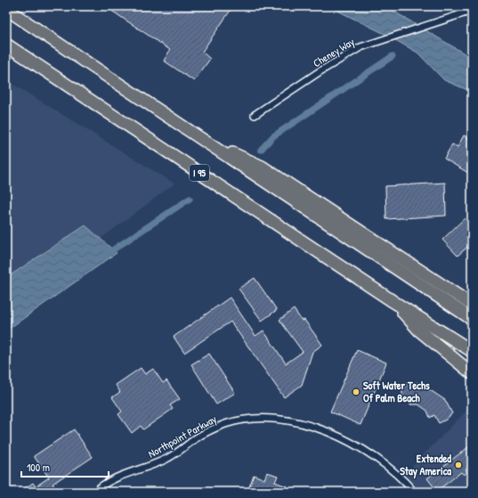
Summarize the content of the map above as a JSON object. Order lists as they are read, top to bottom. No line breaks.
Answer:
{"streets":{"highway":["I 95"],"street":["Cheney Way","Northpoint Parkway"]},"places":["Soft Water Techs Of Palm Beach","Extended Stay America"],"scale_bar":"100 m"}
